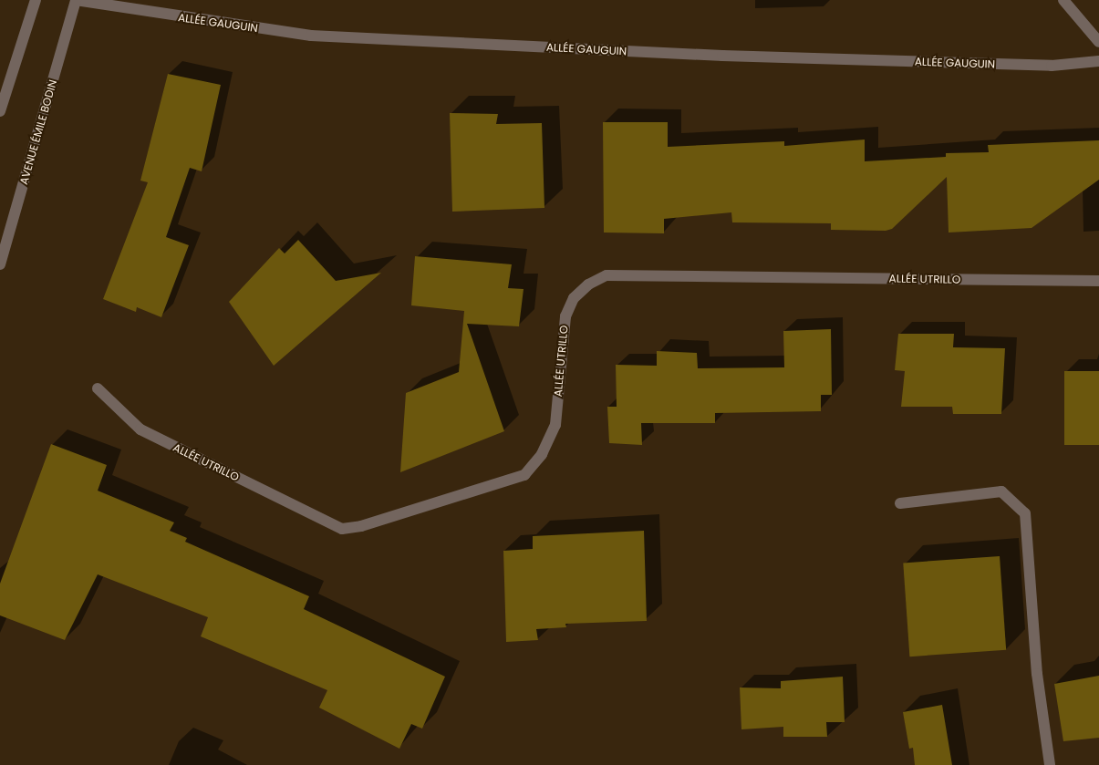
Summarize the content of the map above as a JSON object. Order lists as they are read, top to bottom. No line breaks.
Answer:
{"streets":{"street":["ALLÉE GAUGUIN","AVENUE ÉMILE BODIN","ALLÉE UTRILLO"]},"crossings":[["ALLÉE GAUGUIN","AVENUE ÉMILE BODIN"]]}
